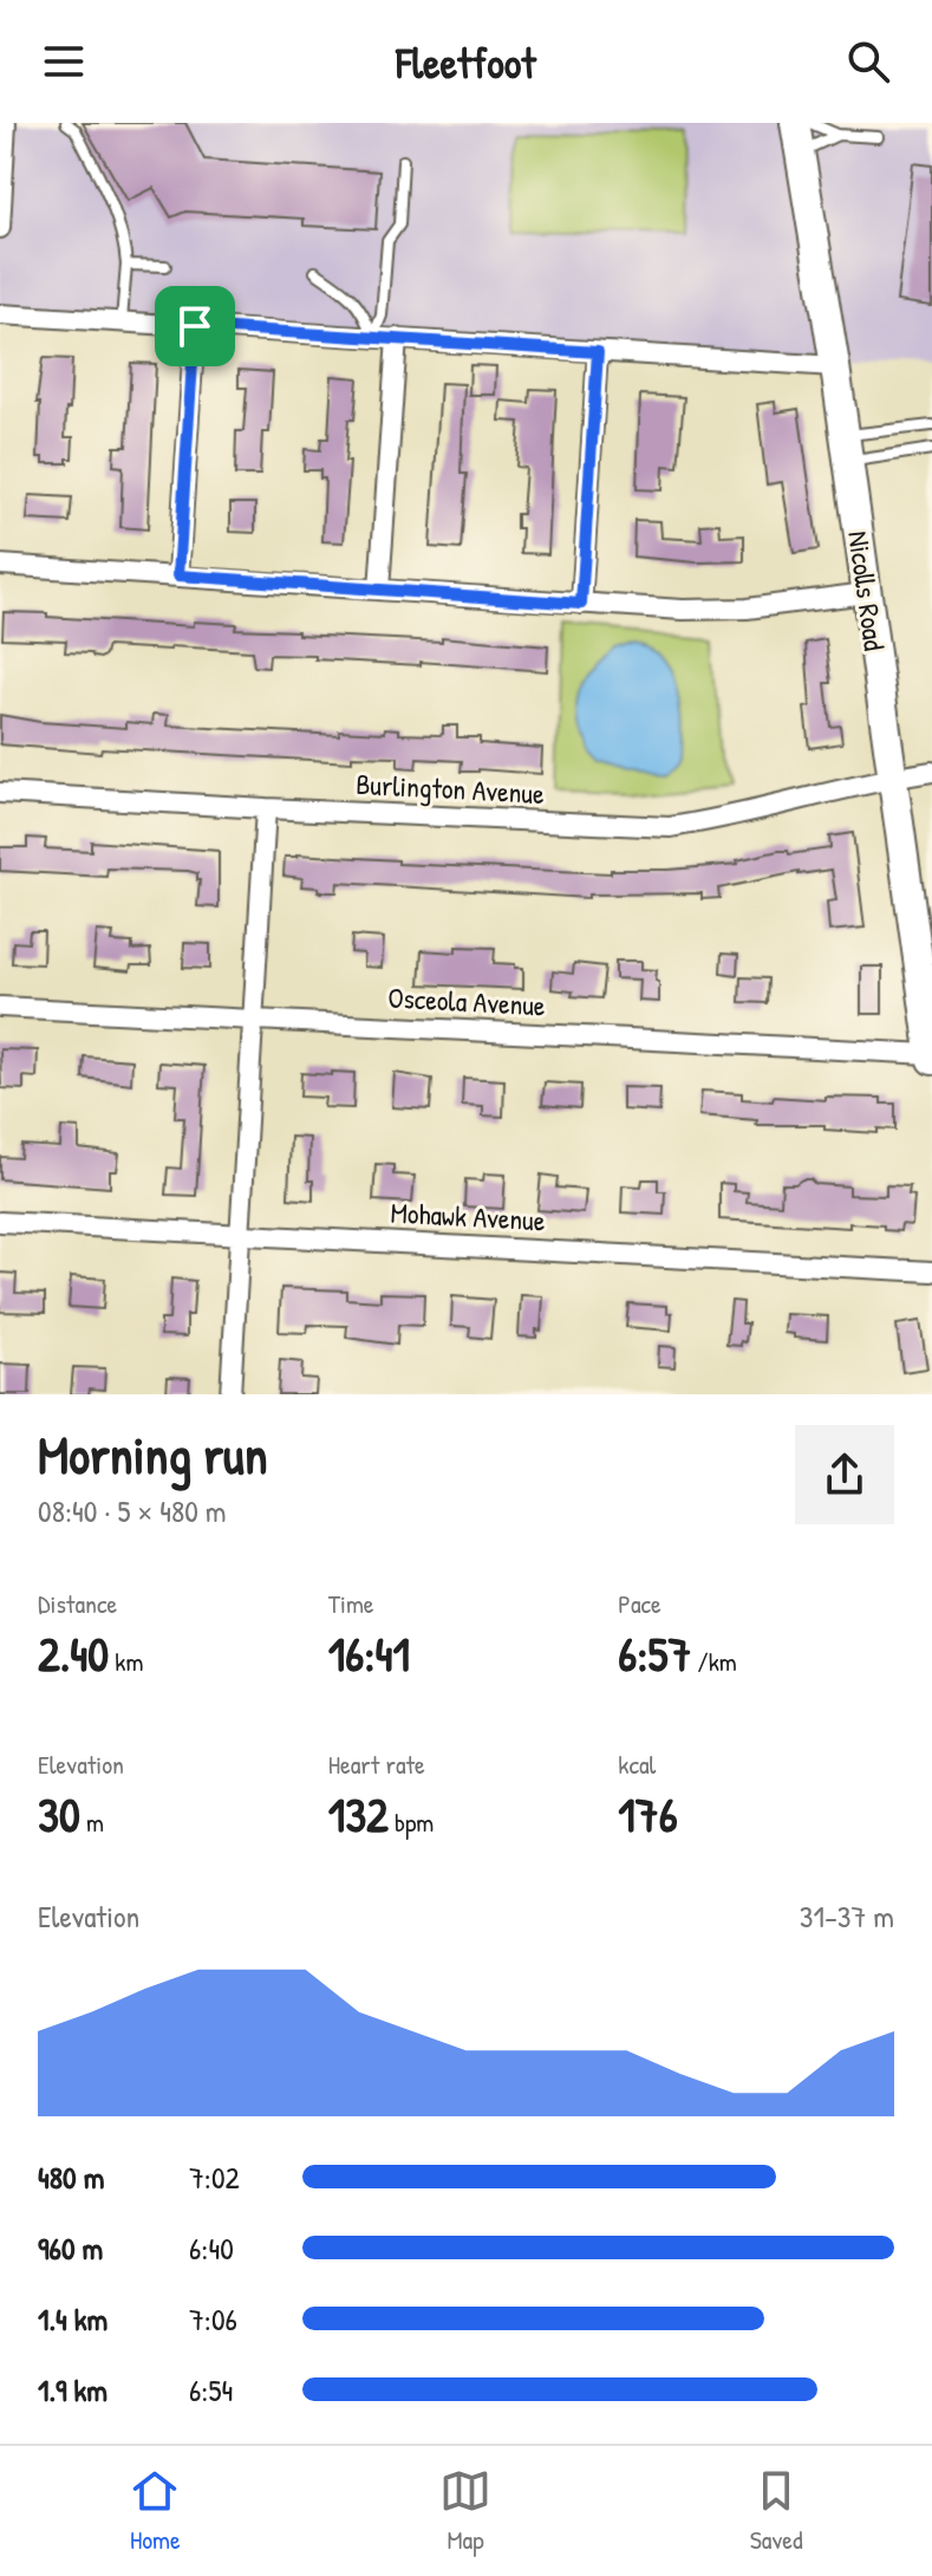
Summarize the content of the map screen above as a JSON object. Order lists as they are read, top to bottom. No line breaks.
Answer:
{"streets":{"street":["Nicolls Road","Burlington Avenue","Osceola Avenue","Mohawk Avenue"]},"crossings":[["Nicolls Road","Burlington Avenue"],["Nicolls Road","Osceola Avenue"]],"page":{"header":"Fleetfoot","heading":["Morning run","08:40 · 5 × 480 m"],"stats":[["Distance","2.40 km"],["Time","16:41"],["Pace","6:57 /km"],["Elevation","30 m"],["Heart rate","132 bpm"],["kcal","176"]],"chart":["Elevation","31–37 m"],"list":[{"name":"480 m","note":"7:02"},{"name":"960 m","note":"6:40"},{"name":"1.4 km","note":"7:06"},{"name":"1.9 km","note":"6:54"}],"tabs":["Home","Map","Saved"]}}
